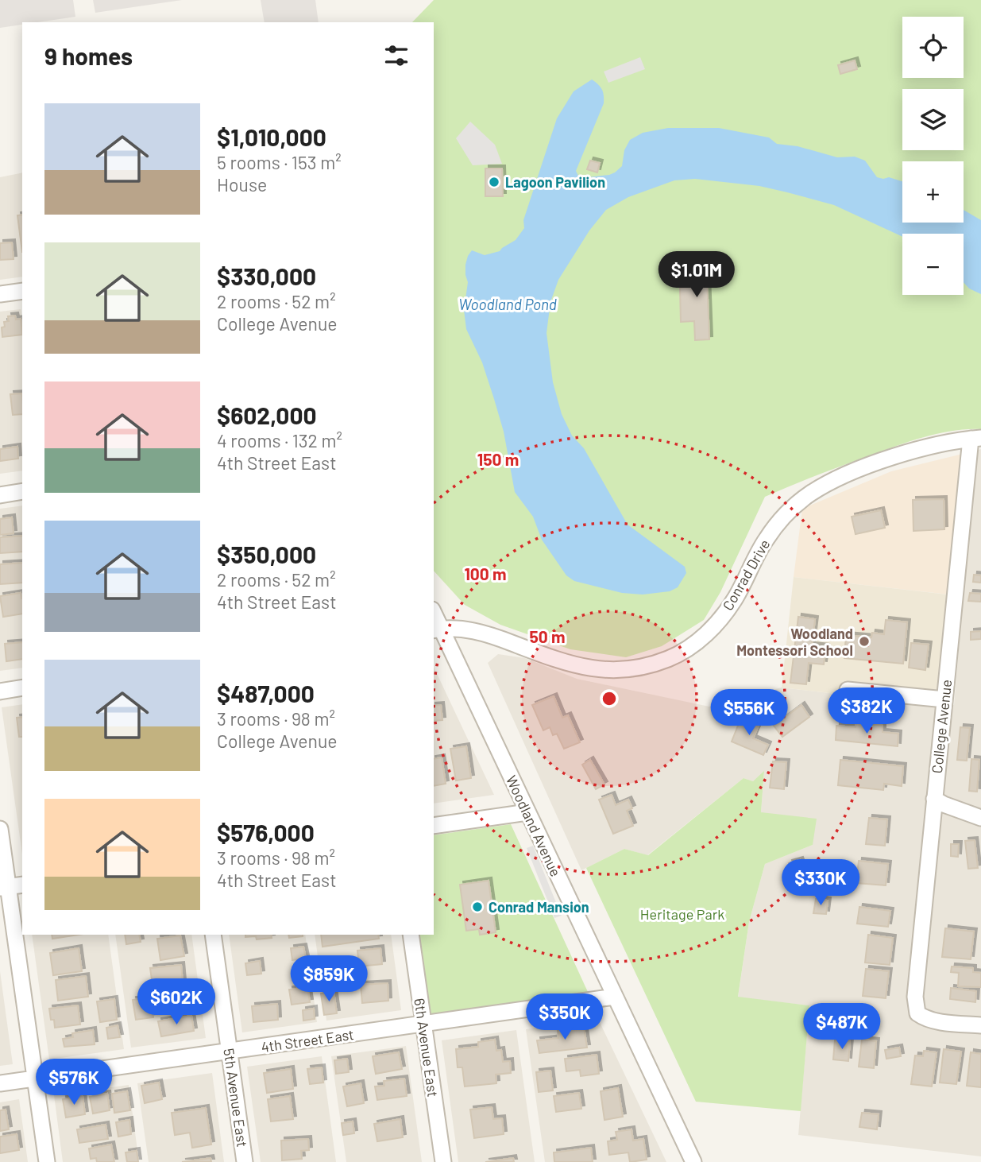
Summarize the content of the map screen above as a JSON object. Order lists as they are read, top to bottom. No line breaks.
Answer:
{"streets":{"street":["Conrad Drive","College Avenue","Woodland Avenue","4th Street East","6th Avenue East","5th Avenue East"]},"crossings":[["Conrad Drive","College Avenue"],["Conrad Drive","Woodland Avenue"],["Woodland Avenue","4th Street East"],["4th Street East","6th Avenue East"],["4th Street East","5th Avenue East"]],"water":["Woodland Pond"],"parks":["Heritage Park"],"places":["Lagoon Pavilion","Woodland Montessori School","Conrad Mansion"],"page":{"map_buttons":["+","−"],"heading":"9 homes","list":[{"name":"$1,010,000","note":"5 rooms · 153 m² · House"},{"name":"$330,000","note":"2 rooms · 52 m² · College Avenue"},{"name":"$602,000","note":"4 rooms · 132 m² · 4th Street East"},{"name":"$350,000","note":"2 rooms · 52 m² · 4th Street East"},{"name":"$487,000","note":"3 rooms · 98 m² · College Avenue"},{"name":"$576,000","note":"3 rooms · 98 m² · 4th Street East"}],"price":["$1.01M","$382K","$556K","$330K","$859K","$602K","$350K","$487K","$576K"]},"rings":["150 m","100 m","50 m"]}
